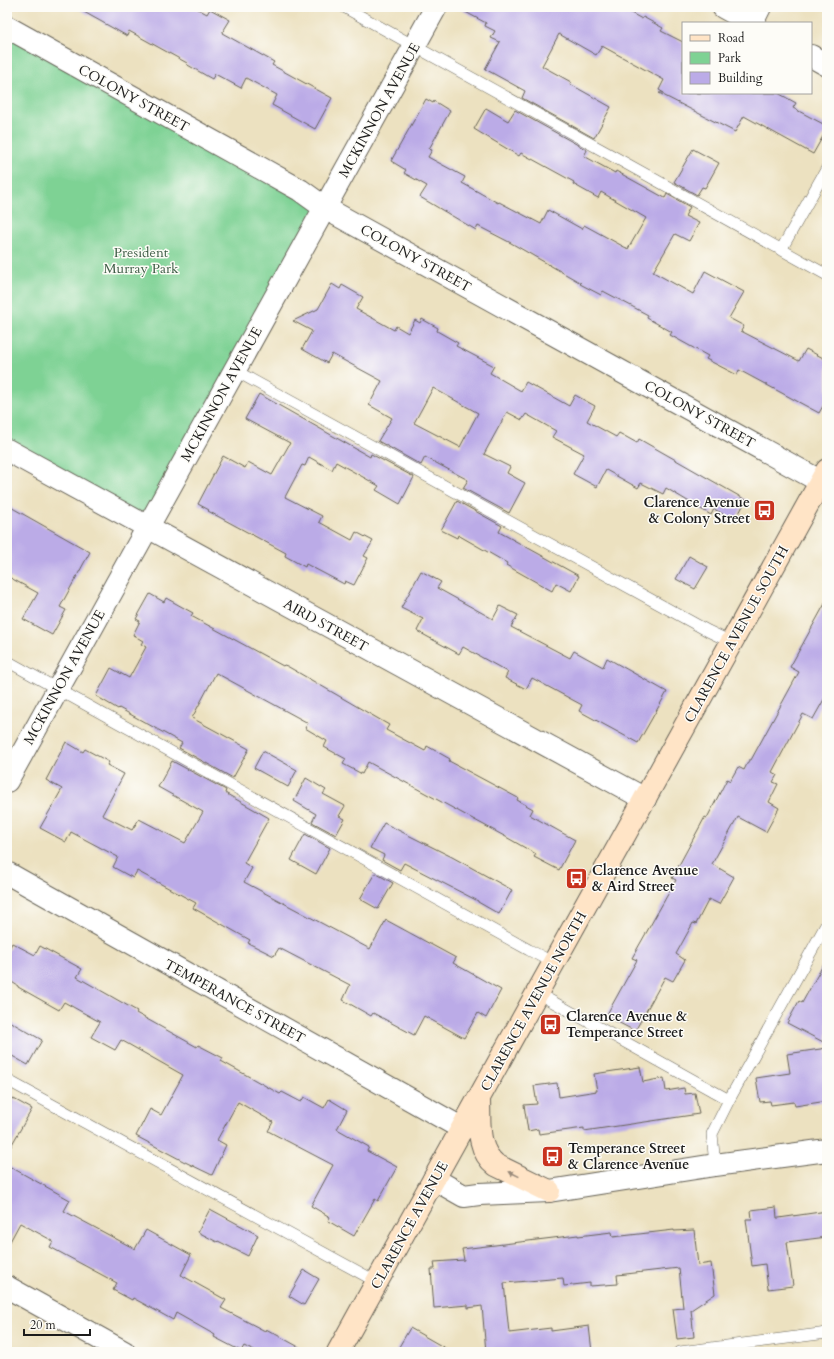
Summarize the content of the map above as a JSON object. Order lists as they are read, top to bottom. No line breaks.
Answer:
{"streets":{"main road":["CLARENCE AVENUE SOUTH","CLARENCE AVENUE NORTH","CLARENCE AVENUE"],"street":["COLONY STREET","MCKINNON AVENUE","AIRD STREET","TEMPERANCE STREET"]},"crossings":[["COLONY STREET","MCKINNON AVENUE"],["COLONY STREET","CLARENCE AVENUE SOUTH"],["MCKINNON AVENUE","AIRD STREET"],["AIRD STREET","CLARENCE AVENUE SOUTH"],["AIRD STREET","CLARENCE AVENUE NORTH"],["CLARENCE AVENUE SOUTH","CLARENCE AVENUE NORTH"],["TEMPERANCE STREET","CLARENCE AVENUE"],["CLARENCE AVENUE NORTH","CLARENCE AVENUE"]],"parks":["President Murray Park"],"places":{"bus stop":["Clarence Avenue & Colony Street","Clarence Avenue & Aird Street","Clarence Avenue & Temperance Street","Temperance Street & Clarence Avenue"]},"legend":["Road","Park","Building"],"scale_bar":"20 m"}
